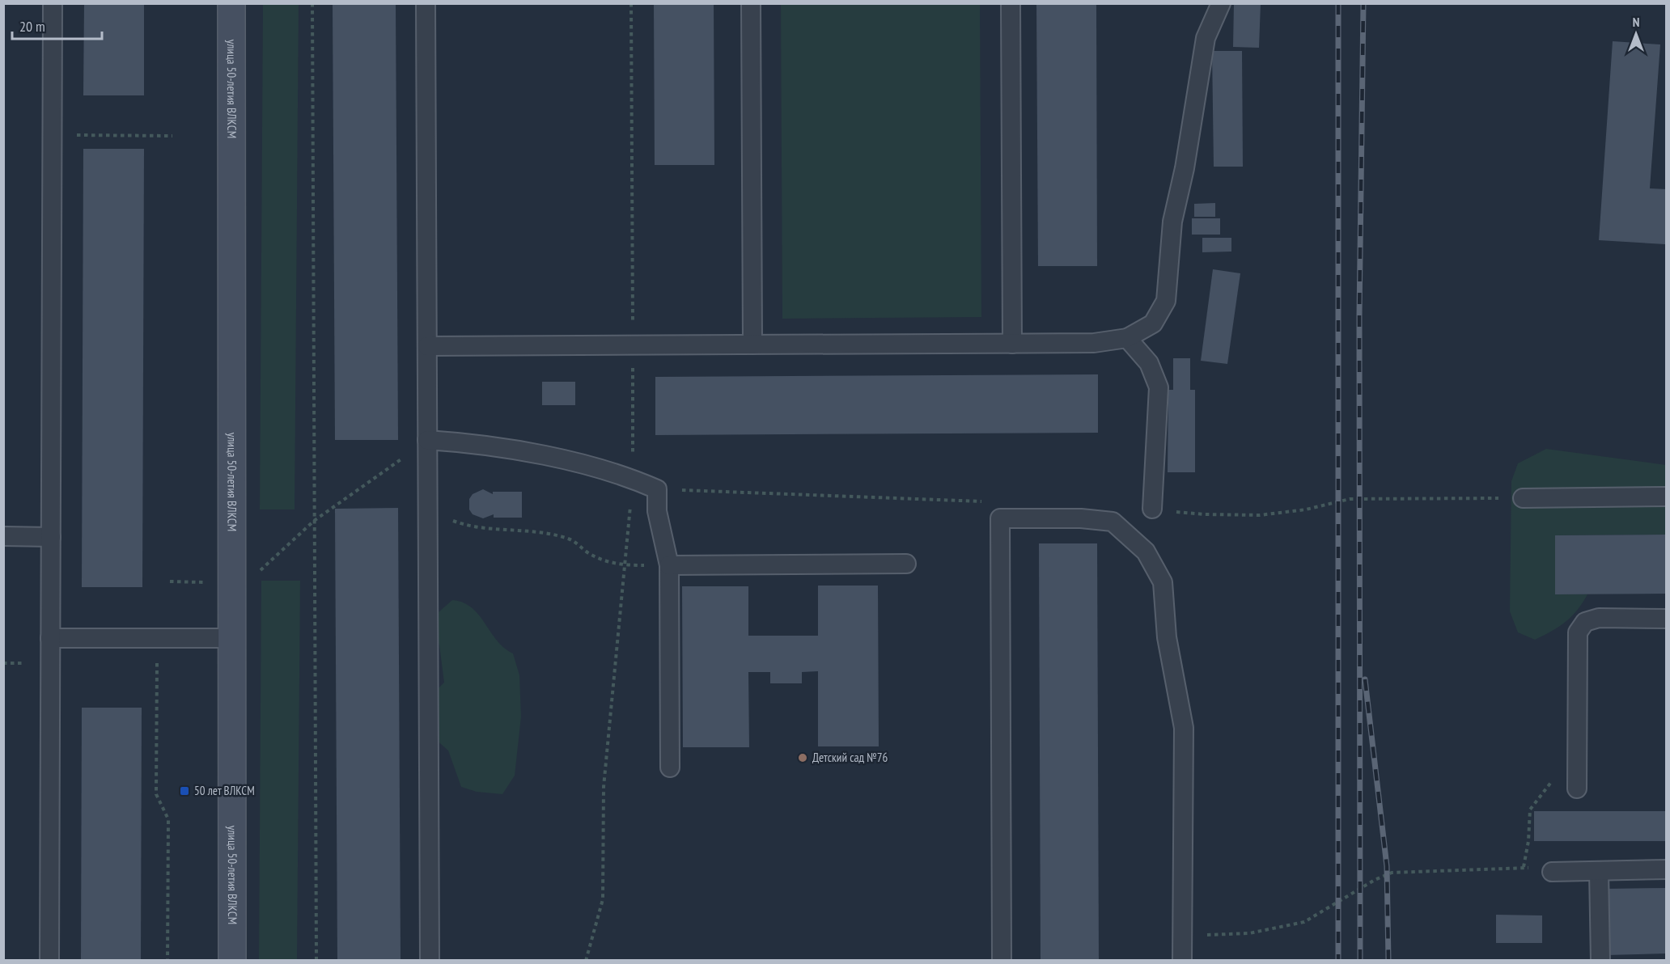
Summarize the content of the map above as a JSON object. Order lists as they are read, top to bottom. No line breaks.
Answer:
{"streets":{"main road":["улица 50-летия ВЛКСМ"]},"places":{"other":["Детский сад №76"],"transit":["50 лет ВЛКСМ"]},"scale_bar":"20 m","north":"top"}
